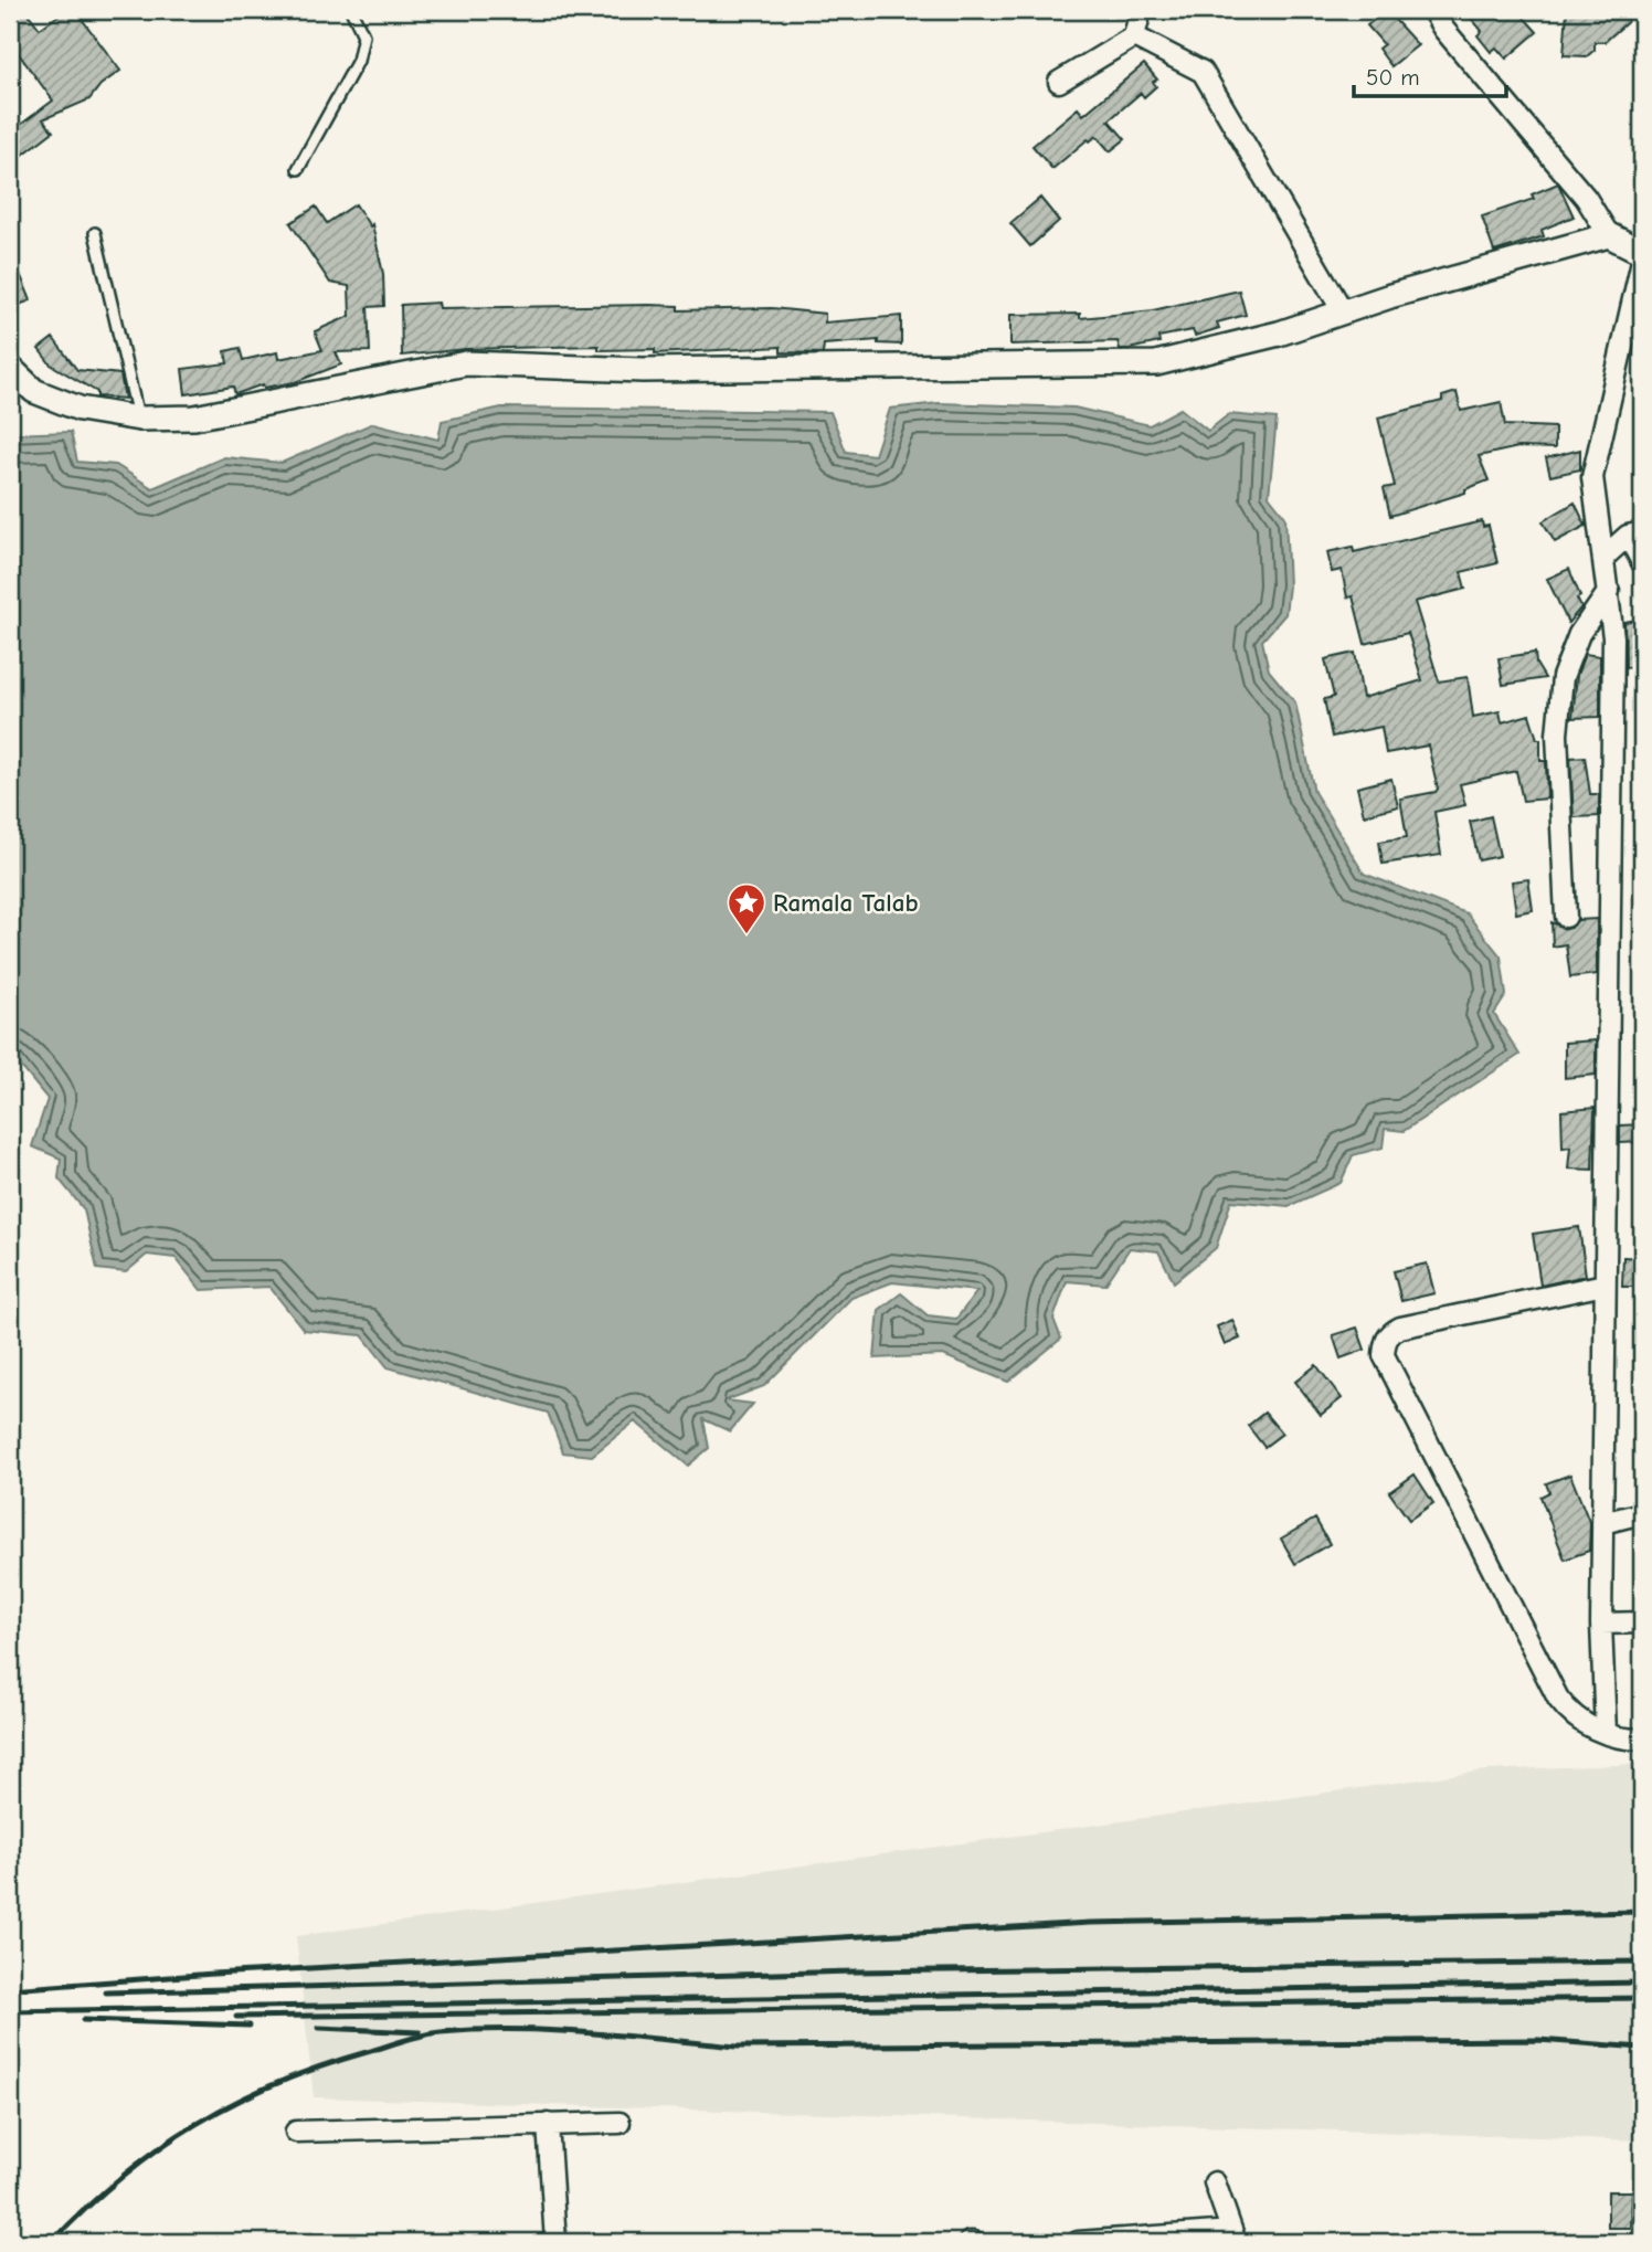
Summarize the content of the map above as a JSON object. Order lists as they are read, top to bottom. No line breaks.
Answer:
{"places":{"place":["Ramala Talab"]},"scale_bar":"50 m"}
